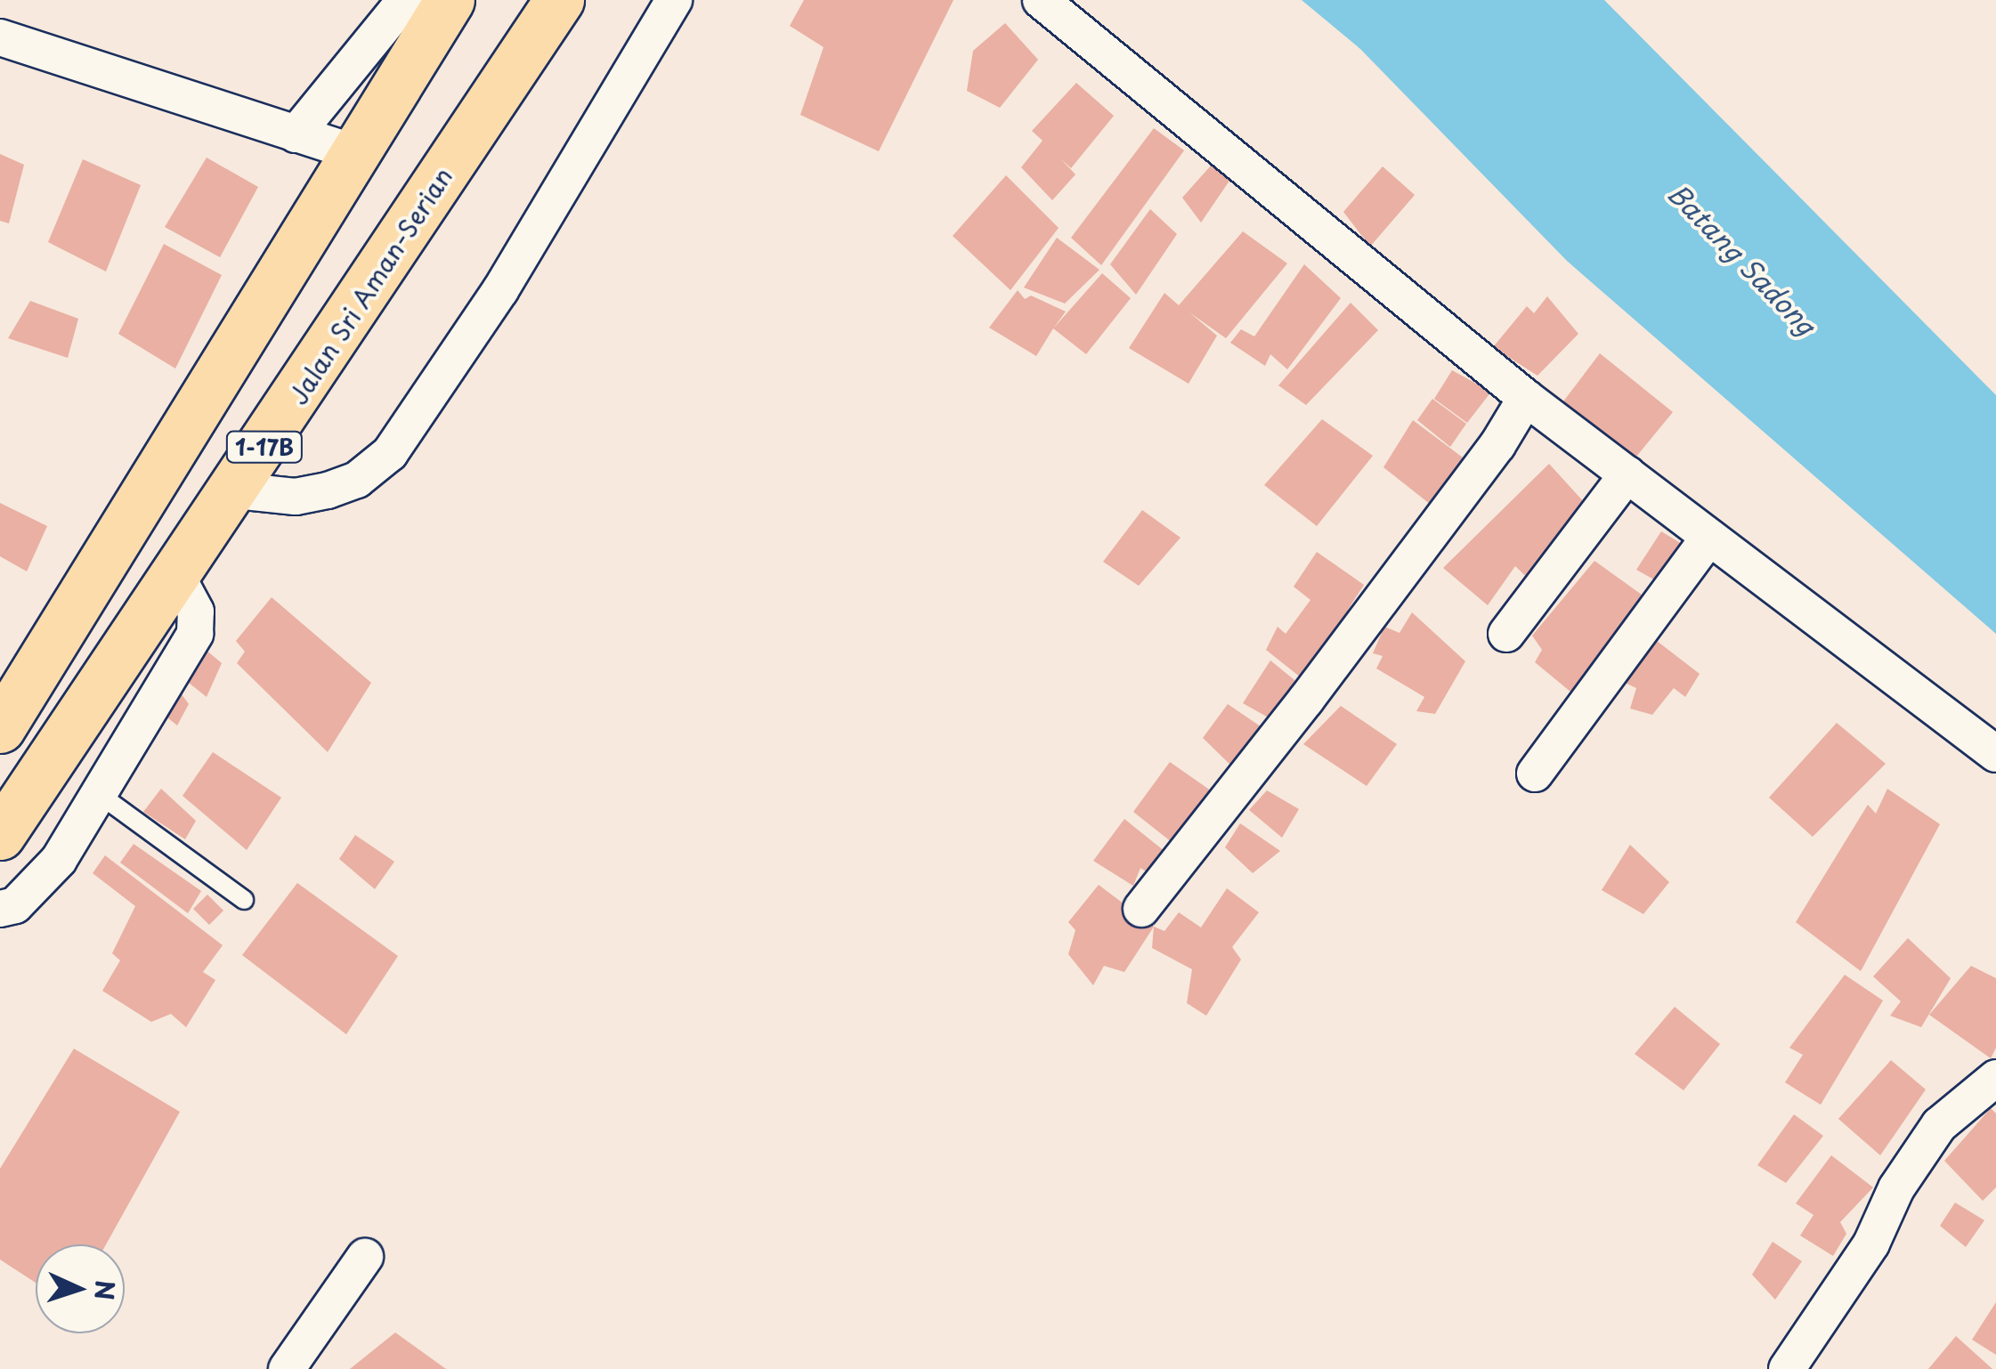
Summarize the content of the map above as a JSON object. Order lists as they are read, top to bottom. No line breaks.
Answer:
{"streets":{"highway":["Jalan Sri Aman-Serian","1-17B"]},"water":["Batang Sadong"],"north":"right"}
